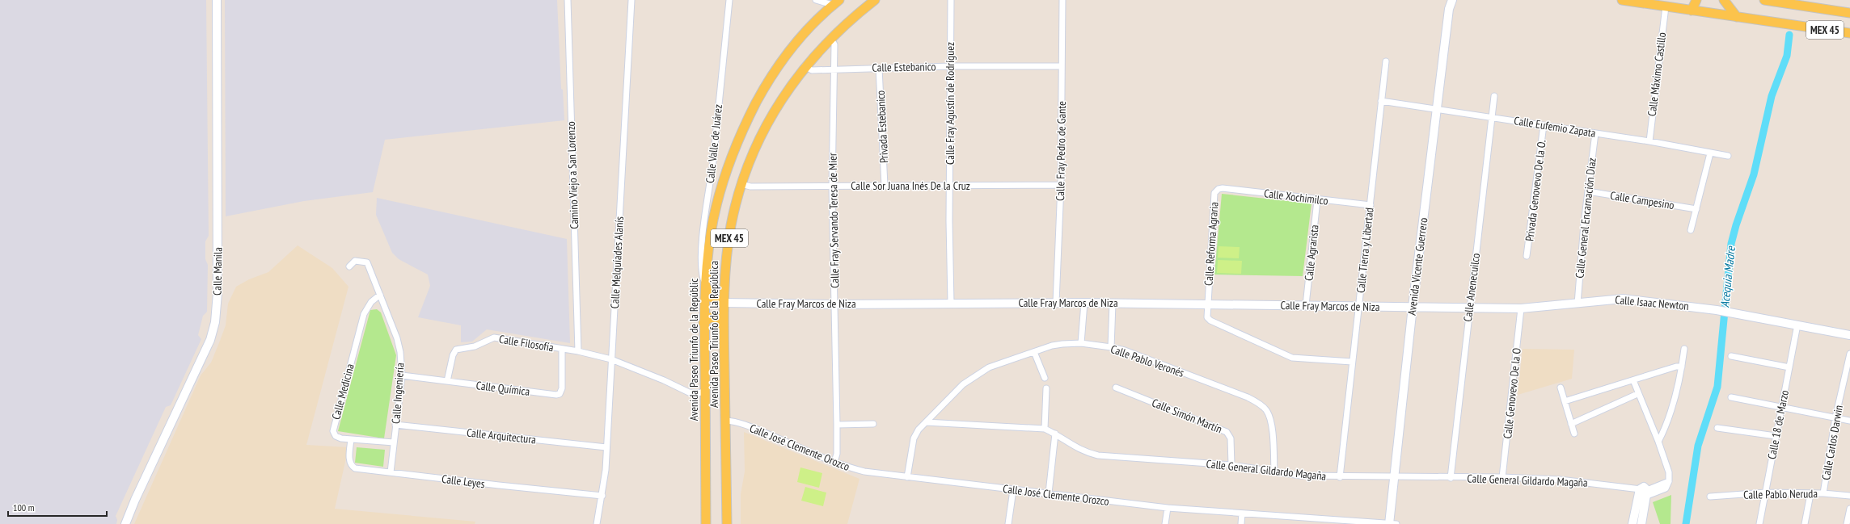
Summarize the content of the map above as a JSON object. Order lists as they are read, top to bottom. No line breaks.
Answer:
{"streets":{"main road":["MEX 45","Avenida Paseo Triunfo de la República","Avenida Paseo Triunfo de la Repúblic"],"street":["Calle Estebanico","Calle Máximo Castillo","Calle Fray Agustín de Rodríguez","Privada Estebanico","Calle Eufemio Zapata","Calle Valle de Juárez","Calle Fray Pedro de Gante","Camino Viejo a San Lorenzo","Calle Sor Juana Inés De la Cruz","Privada Genovevo De la O.","Calle Xochimilco","Calle Campesino","Calle General Encarnación Díaz","Calle Fray Servando Teresa de Mier","Calle Reforma Agraria","Calle Tierra y Libertad","Calle Agrarista","Calle Melquíades Alanís","Avenida Vicente Guerrero","Calle Manila","Calle Anenecuilco","Calle Fray Marcos de Niza","Calle Isaac Newton","Calle Filosofía","Calle Pablo Veronés","Calle Química","Calle Medicina","Calle Ingeniería","Calle Genovevo De la O","Calle Simón Martín","Calle 18 de Marzo","Calle Arquitectura","Calle Carlos Darwin","Calle José Clemente Orozco","Calle General Gildardo Magaña","Calle Leyes","Calle Pablo Neruda"]},"crossings":[["MEX 45","Calle Máximo Castillo"],["Calle Estebanico","Calle Fray Agustín de Rodríguez"],["Calle Estebanico","Privada Estebanico"],["Calle Estebanico","Calle Fray Pedro de Gante"],["Calle Estebanico","Calle Fray Servando Teresa de Mier"],["Calle Estebanico","Avenida Paseo Triunfo de la República"],["Calle Máximo Castillo","Calle Eufemio Zapata"],["Calle Fray Agustín de Rodríguez","Calle Sor Juana Inés De la Cruz"],["Calle Fray Agustín de Rodríguez","Calle Fray Marcos de Niza"],["Privada Estebanico","Calle Sor Juana Inés De la Cruz"],["Calle Eufemio Zapata","Privada Genovevo De la O."],["Calle Eufemio Zapata","Calle General Encarnación Díaz"],["Calle Eufemio Zapata","Calle Tierra y Libertad"],["Calle Eufemio Zapata","Avenida Vicente Guerrero"],["Calle Eufemio Zapata","Calle Anenecuilco"],["Calle Valle de Juárez","Avenida Paseo Triunfo de la Repúblic"],["Calle Fray Pedro de Gante","Calle Sor Juana Inés De la Cruz"],["Calle Fray Pedro de Gante","Calle Fray Marcos de Niza"],["Camino Viejo a San Lorenzo","Calle Filosofía"],["Calle Sor Juana Inés De la Cruz","Calle Fray Servando Teresa de Mier"],["Calle Sor Juana Inés De la Cruz","Avenida Paseo Triunfo de la República"],["Calle Xochimilco","Calle Reforma Agraria"],["Calle Xochimilco","Calle Tierra y Libertad"],["Calle Xochimilco","Calle Agrarista"],["Calle Campesino","Calle General Encarnación Díaz"],["Calle General Encarnación Díaz","Calle Isaac Newton"],["Calle Fray Servando Teresa de Mier","Calle Fray Marcos de Niza"],["Calle Fray Servando Teresa de Mier","Avenida Paseo Triunfo de la República"],["Calle Fray Servando Teresa de Mier","Calle José Clemente Orozco"],["Calle Reforma Agraria","Calle Fray Marcos de Niza"],["Calle Tierra y Libertad","Calle Fray Marcos de Niza"],["Calle Tierra y Libertad","Calle General Gildardo Magaña"],["Calle Agrarista","Calle Fray Marcos de Niza"],["Calle Melquíades Alanís","Calle Filosofía"],["Calle Melquíades Alanís","Calle Arquitectura"],["Calle Melquíades Alanís","Calle Leyes"],["Avenida Vicente Guerrero","Calle Fray Marcos de Niza"],["Avenida Vicente Guerrero","Calle Isaac Newton"],["Avenida Vicente Guerrero","Calle José Clemente Orozco"],["Avenida Vicente Guerrero","Calle General Gildardo Magaña"],["Calle Anenecuilco","Calle Isaac Newton"],["Calle Anenecuilco","Calle General Gildardo Magaña"],["Calle Fray Marcos de Niza","Calle Isaac Newton"],["Calle Fray Marcos de Niza","Avenida Paseo Triunfo de la República"],["Calle Isaac Newton","Calle Genovevo De la O"],["Calle Isaac Newton","Calle 18 de Marzo"],["Avenida Paseo Triunfo de la República","Calle José Clemente Orozco"],["Calle Filosofía","Calle Química"],["Calle Pablo Veronés","Calle José Clemente Orozco"],["Calle Pablo Veronés","Calle General Gildardo Magaña"],["Calle Química","Calle Ingeniería"],["Calle Medicina","Calle Ingeniería"],["Calle Medicina","Calle Leyes"],["Calle Ingeniería","Calle Arquitectura"],["Calle Ingeniería","Calle Leyes"],["Calle Genovevo De la O","Calle General Gildardo Magaña"],["Calle Simón Martín","Calle General Gildardo Magaña"],["Calle 18 de Marzo","Calle Pablo Neruda"],["Calle Carlos Darwin","Calle Pablo Neruda"]],"water":["Acequia Madre"],"scale_bar":"100 m"}
